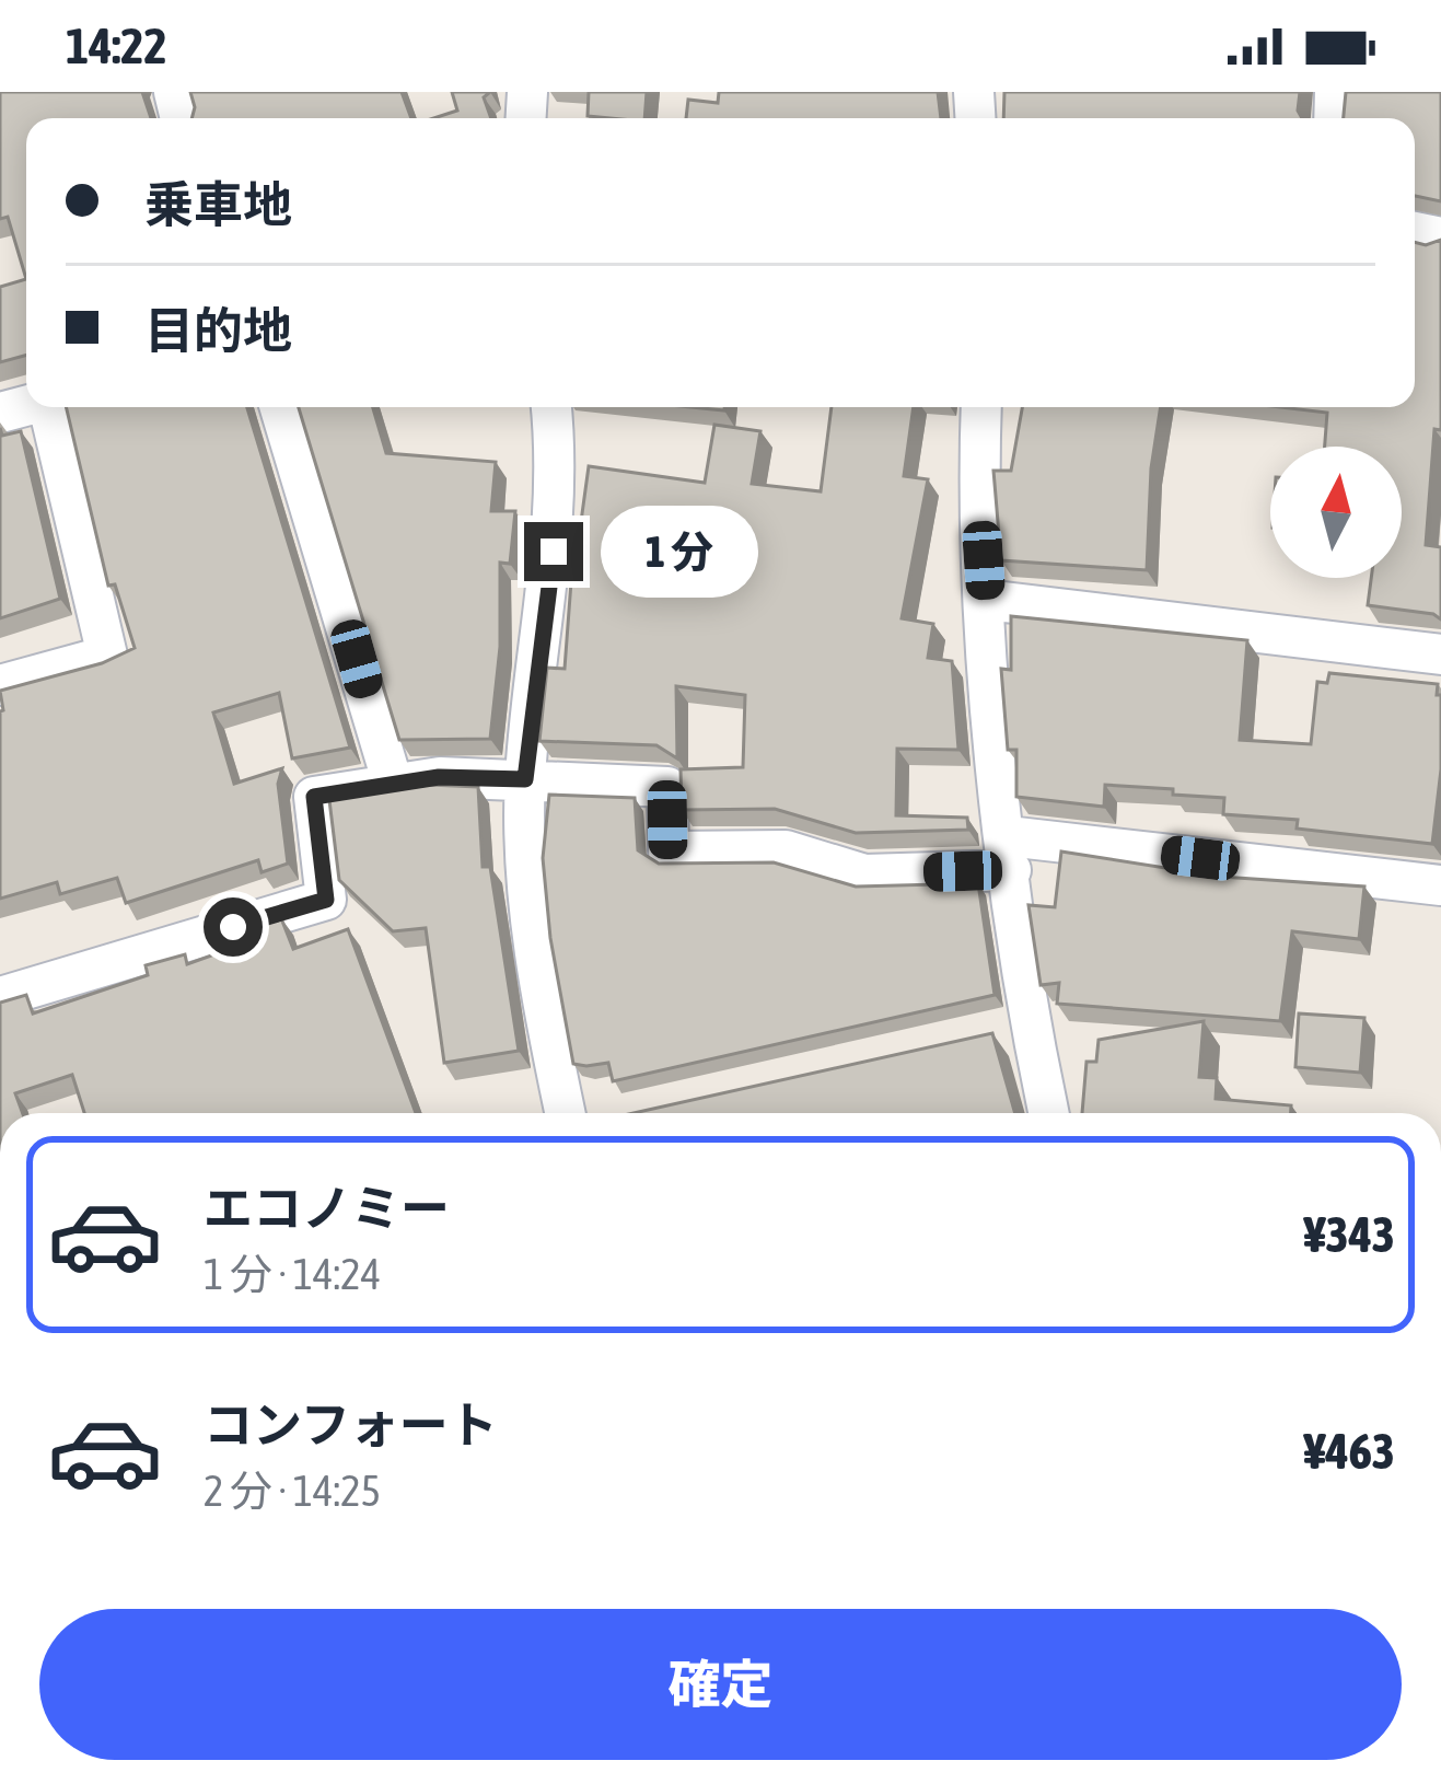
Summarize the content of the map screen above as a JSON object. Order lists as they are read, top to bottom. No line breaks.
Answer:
{"north":"top","page":{"status":"14:22","banner":["乗車地","目的地"],"bubble":"1 分","list":[{"name":"エコノミー","note":"1 分 · 14:24","value":"¥343"},{"name":"コンフォート","note":"2 分 · 14:25","value":"¥463"}],"buttons":"確定"}}
